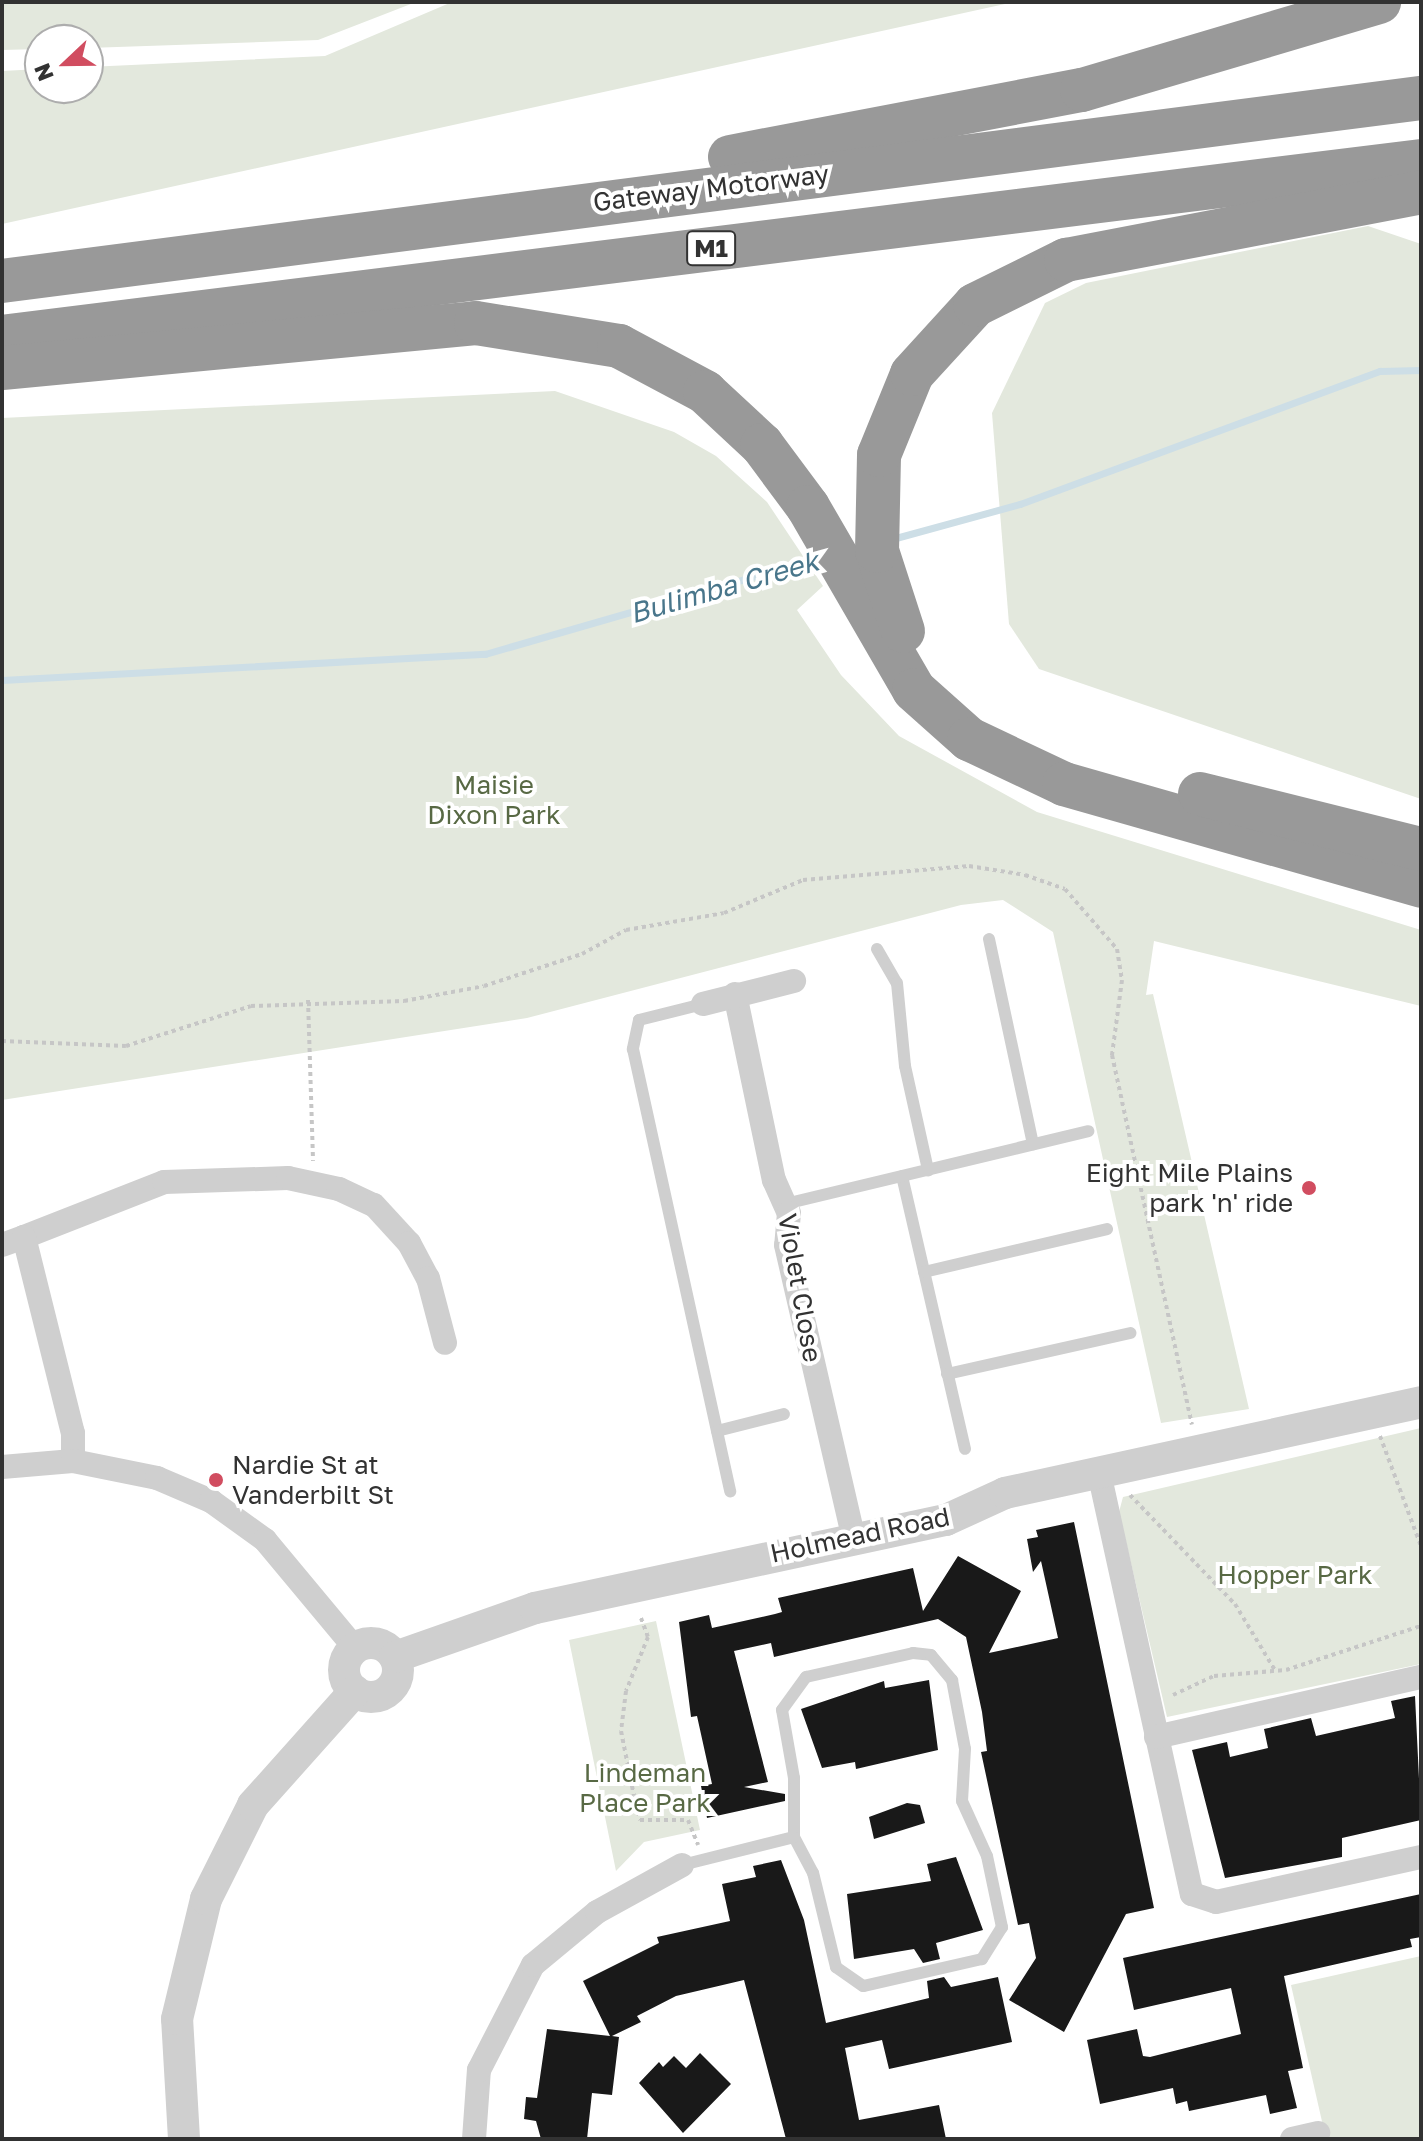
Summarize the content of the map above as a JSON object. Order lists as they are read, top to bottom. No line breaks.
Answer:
{"streets":{"highway":["Gateway Motorway","M1"],"street":["Violet Close","Holmead Road"]},"crossings":[["Violet Close","Holmead Road"]],"water":["Bulimba Creek"],"parks":["Maisie Dixon Park","Hopper Park","Lindeman Place Park"],"places":["Eight Mile Plains park 'n' ride","Nardie St at Vanderbilt St"],"north":"left"}
